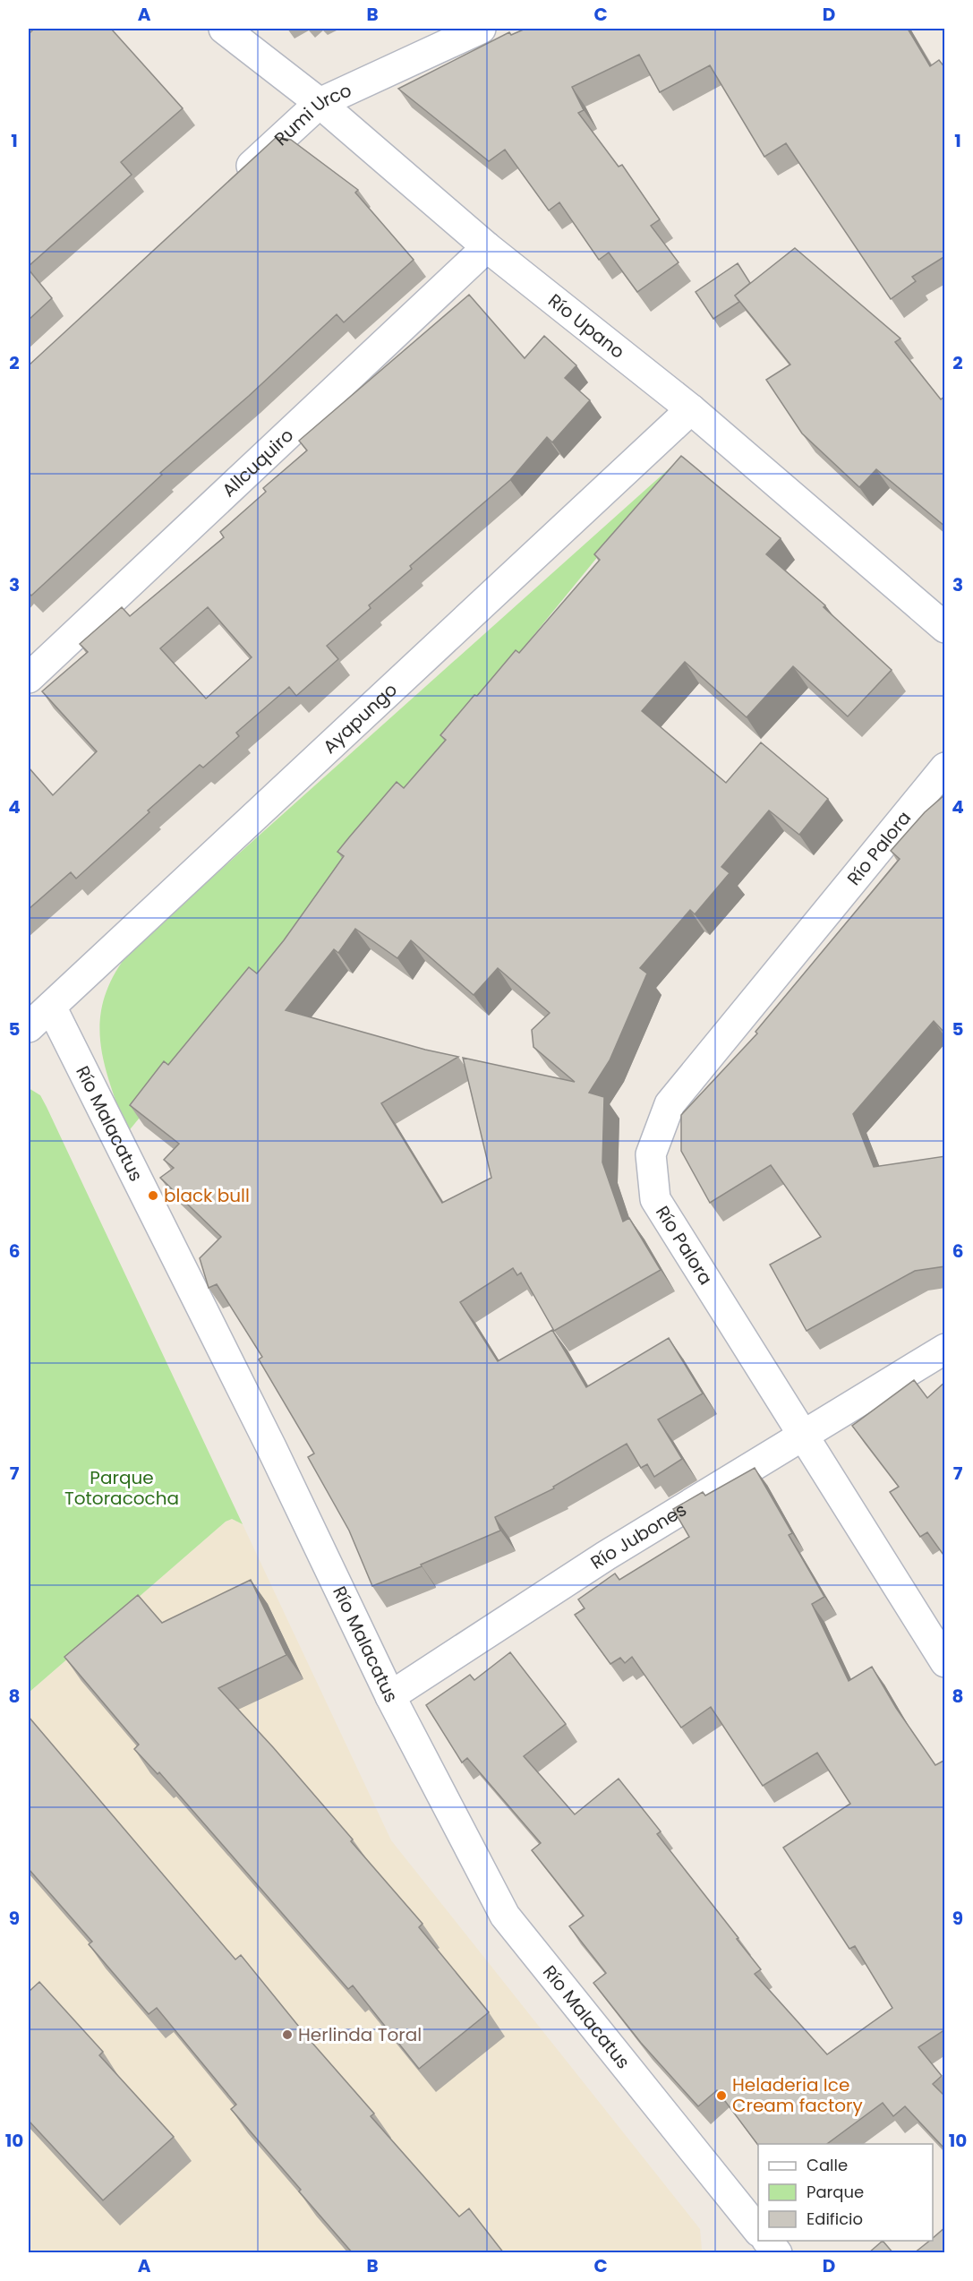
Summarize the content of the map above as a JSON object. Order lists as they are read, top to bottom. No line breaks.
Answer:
{"streets":{"street":["Rumi Urco","Río Upano","Allcuquiro","Ayapungo","Río Palora","Río Malacatus","Río Jubones"]},"crossings":[["Rumi Urco","Río Upano"],["Río Upano","Allcuquiro"],["Río Upano","Ayapungo"],["Ayapungo","Río Malacatus"],["Río Palora","Río Jubones"],["Río Malacatus","Río Jubones"]],"parks":["Parque Totoracocha"],"places":["black bull","Herlinda Toral","Heladeria Ice Cream factory"],"legend":["Calle","Parque","Edificio"],"grid":{"columns":["A","B","C","D"],"rows":["1","2","3","4","5","6","7","8","9","10"]}}
